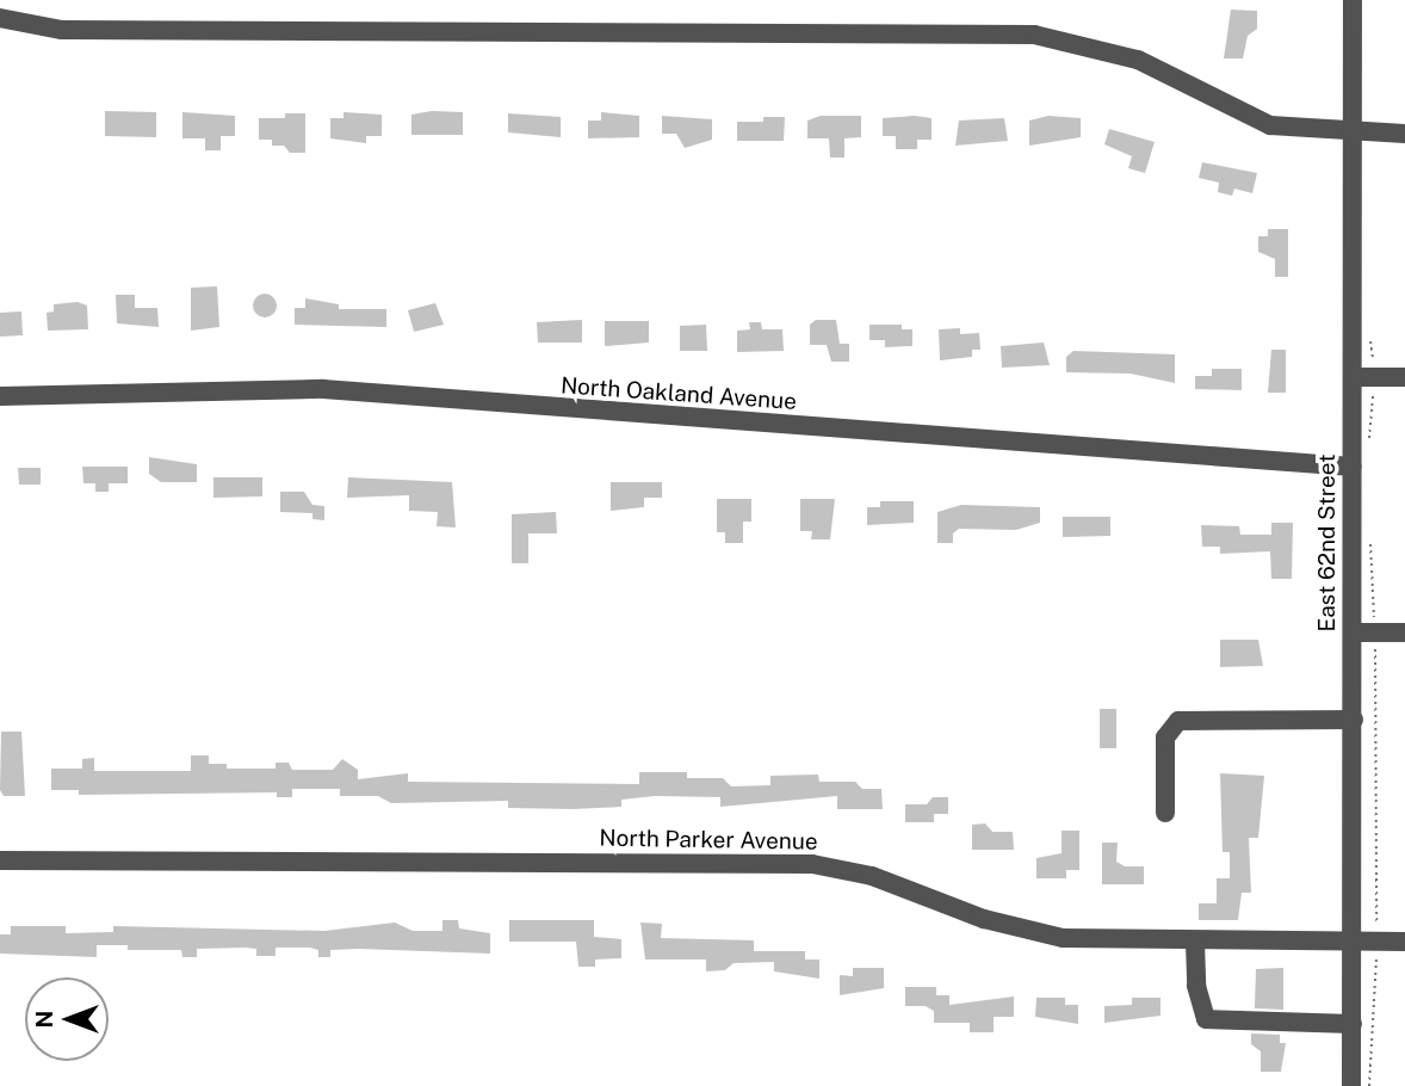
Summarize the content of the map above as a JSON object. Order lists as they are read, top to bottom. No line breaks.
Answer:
{"streets":{"street":["North Oakland Avenue","East 62nd Street","North Parker Avenue"]},"crossings":[["North Oakland Avenue","East 62nd Street"],["East 62nd Street","North Parker Avenue"]],"north":"left"}
